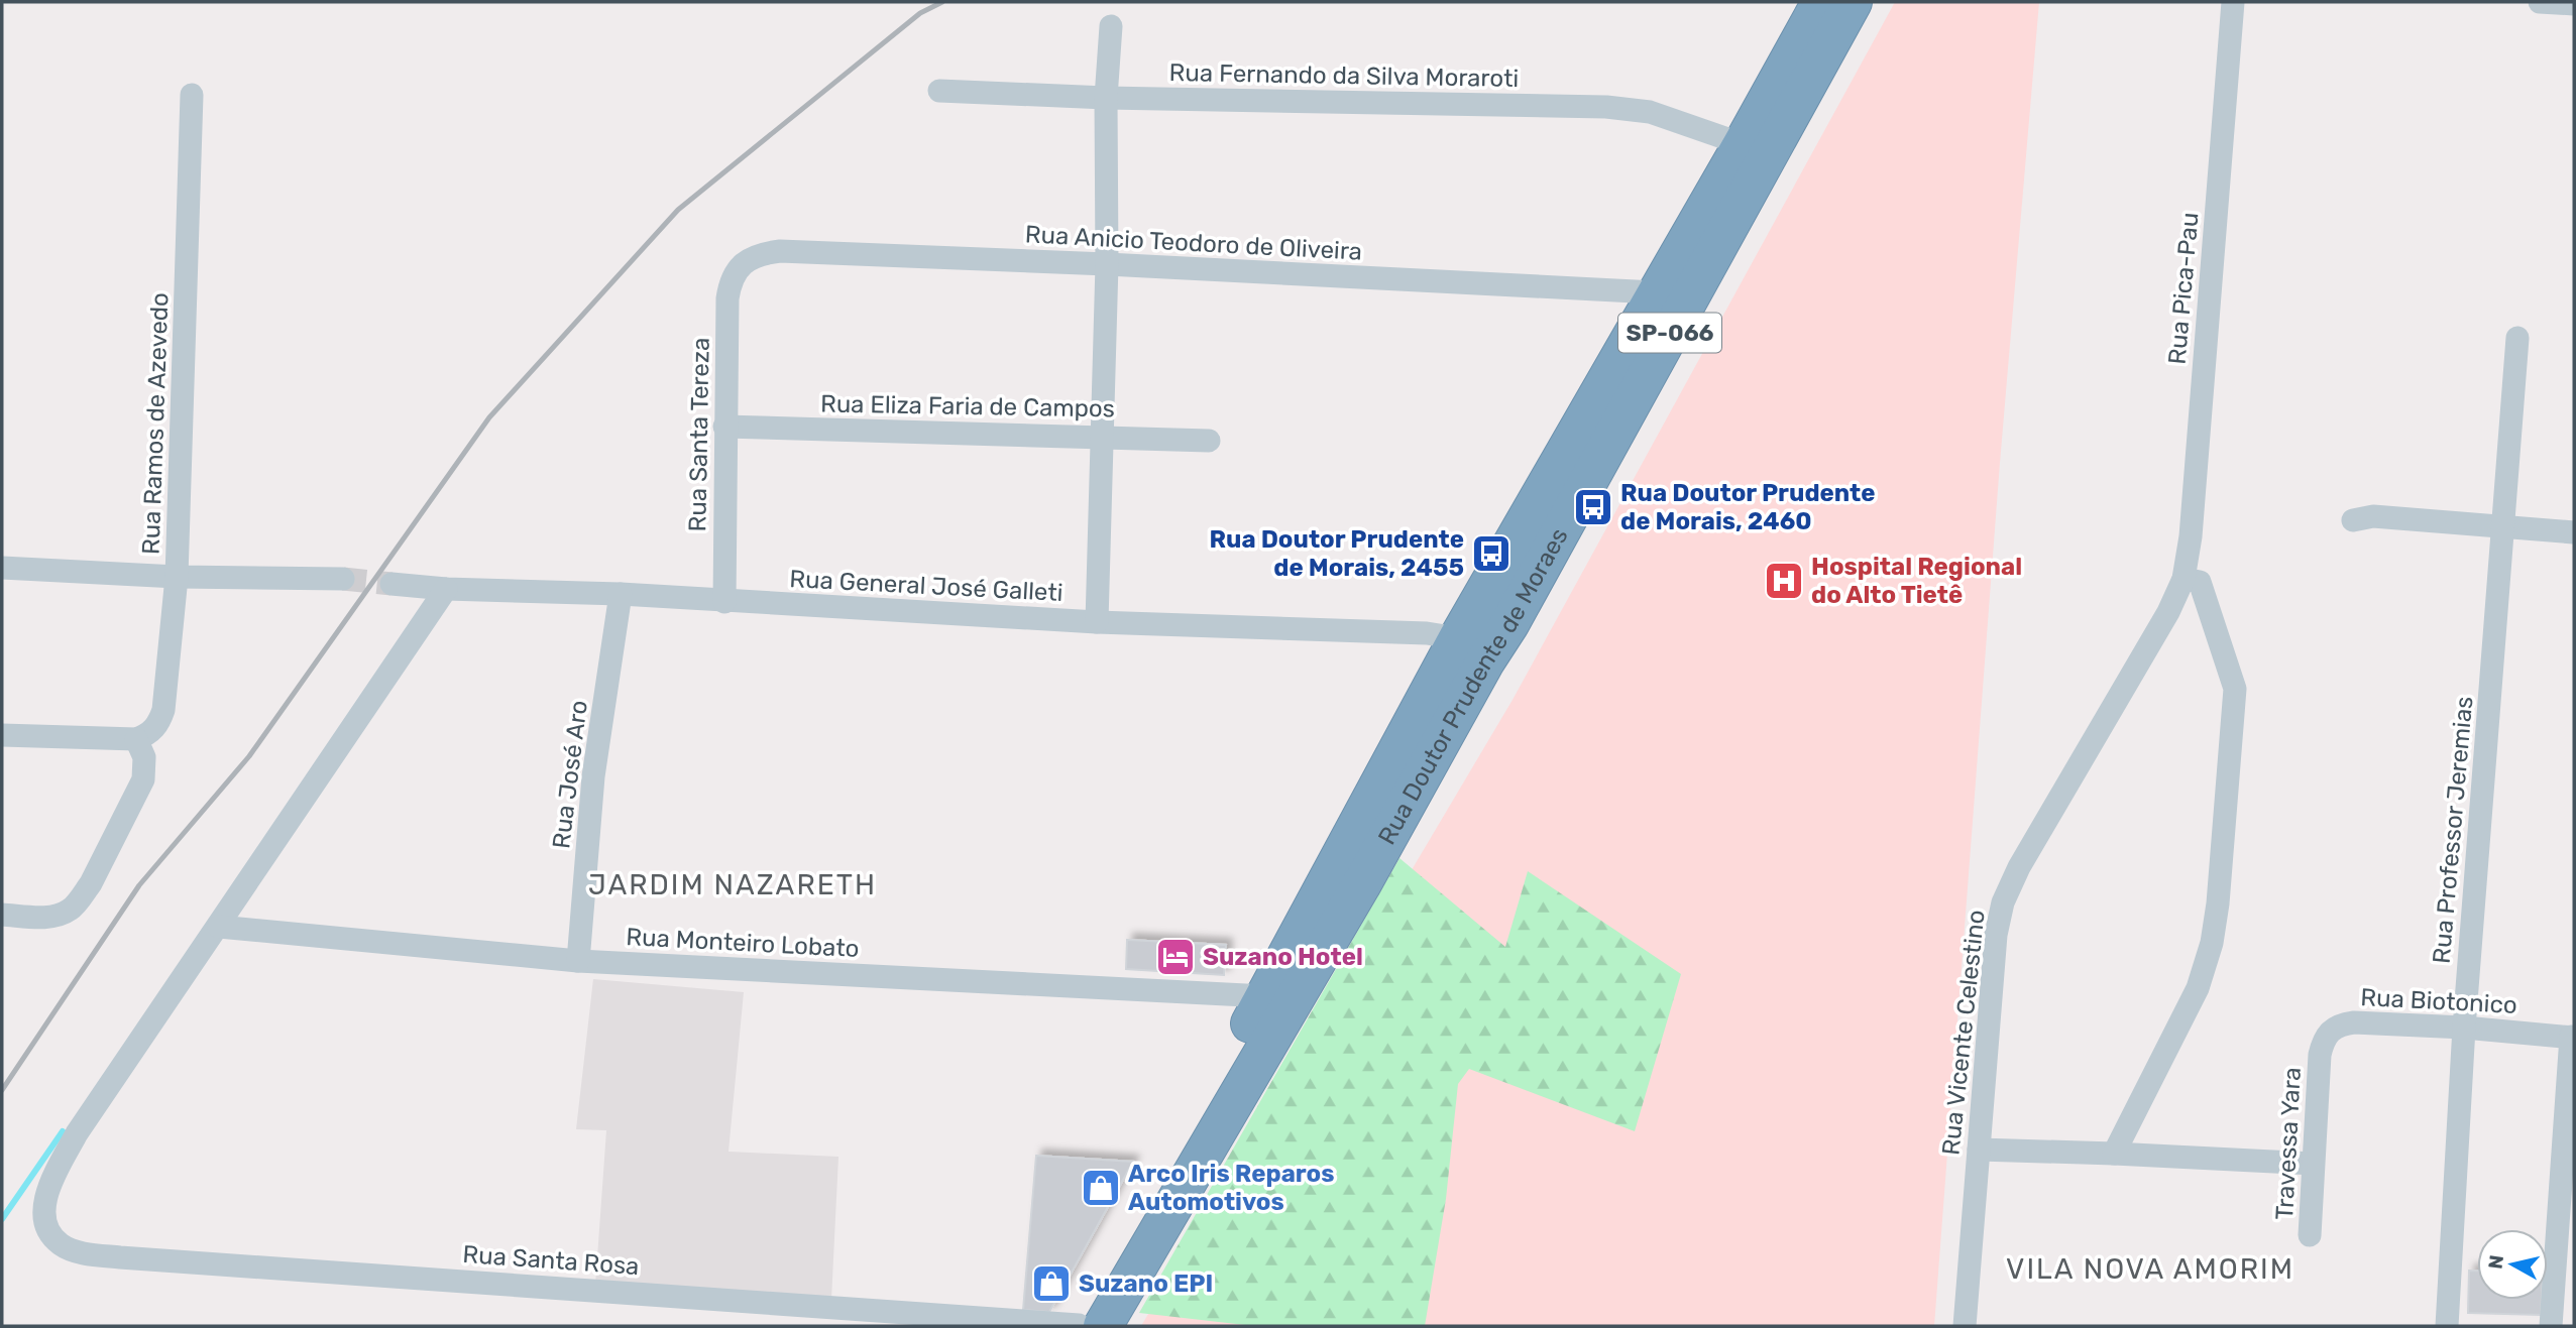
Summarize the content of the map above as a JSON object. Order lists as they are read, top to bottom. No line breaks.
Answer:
{"streets":{"highway":["SP-066","Rua Doutor Prudente de Moraes"],"street":["Rua Fernando da Silva Moraroti","Rua Anicio Teodoro de Oliveira","Rua Pica-Pau","Rua Eliza Faria de Campos","Rua Ramos de Azevedo","Rua Santa Tereza","Rua General José Galleti","Rua José Aro","Rua Professor Jeremias","Rua Monteiro Lobato","Rua Biotonico","Rua Vicente Celestino","Travessa Yara","Rua Santa Rosa"]},"crossings":[["Rua Fernando da Silva Moraroti","Rua Doutor Prudente de Moraes"],["Rua Anicio Teodoro de Oliveira","Rua Santa Tereza"],["Rua Anicio Teodoro de Oliveira","Rua Doutor Prudente de Moraes"],["Rua Pica-Pau","Rua Vicente Celestino"],["Rua Eliza Faria de Campos","Rua Santa Tereza"],["Rua Santa Tereza","Rua General José Galleti"],["Rua General José Galleti","Rua Doutor Prudente de Moraes"],["Rua General José Galleti","Rua José Aro"],["Rua Doutor Prudente de Moraes","Rua Monteiro Lobato"],["Rua Doutor Prudente de Moraes","Rua Santa Rosa"],["Rua José Aro","Rua Monteiro Lobato"],["Rua Professor Jeremias","Rua Biotonico"],["Rua Monteiro Lobato","Rua Santa Rosa"],["Rua Biotonico","Travessa Yara"]],"districts":["JARDIM NAZARETH","VILA NOVA AMORIM"],"places":{"bus stop":["Rua Doutor Prudente de Morais, 2460","Rua Doutor Prudente de Morais, 2455"],"hospital":["Hospital Regional do Alto Tietê"],"hotel":["Suzano Hotel"],"shop":["Arco Iris Reparos Automotivos","Suzano EPI"]},"north":"left"}
